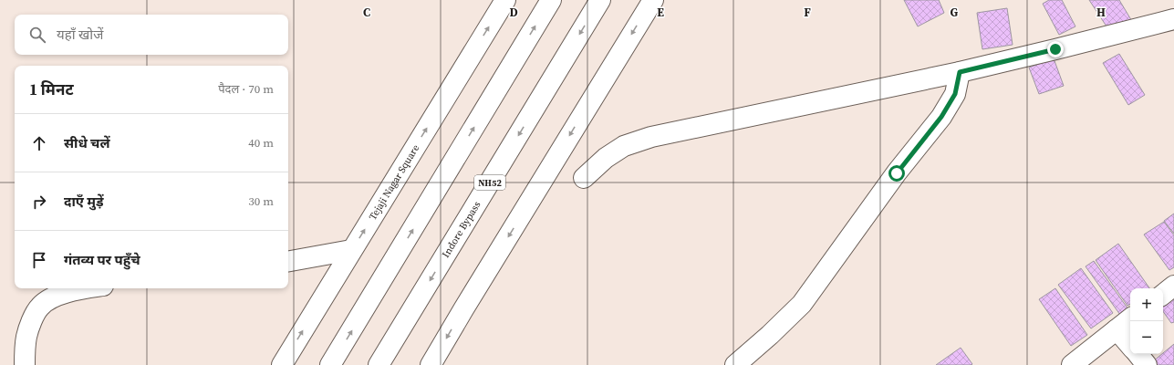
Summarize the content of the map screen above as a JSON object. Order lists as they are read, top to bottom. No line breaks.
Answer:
{"streets":{"main road":["Tejaji Nagar Square","NH52","Indore Bypass"]},"page":{"search":"यहाँ खोजें","heading":["1 मिनट","पैदल · 70 m"],"list":[["सीधे चलें","40 m"],["दाएँ मुड़ें","30 m"],"गंतव्य पर पहुँचे"],"map_buttons":["+","−"]},"grid":{"columns":["C","D","E","F","G","H"]}}
